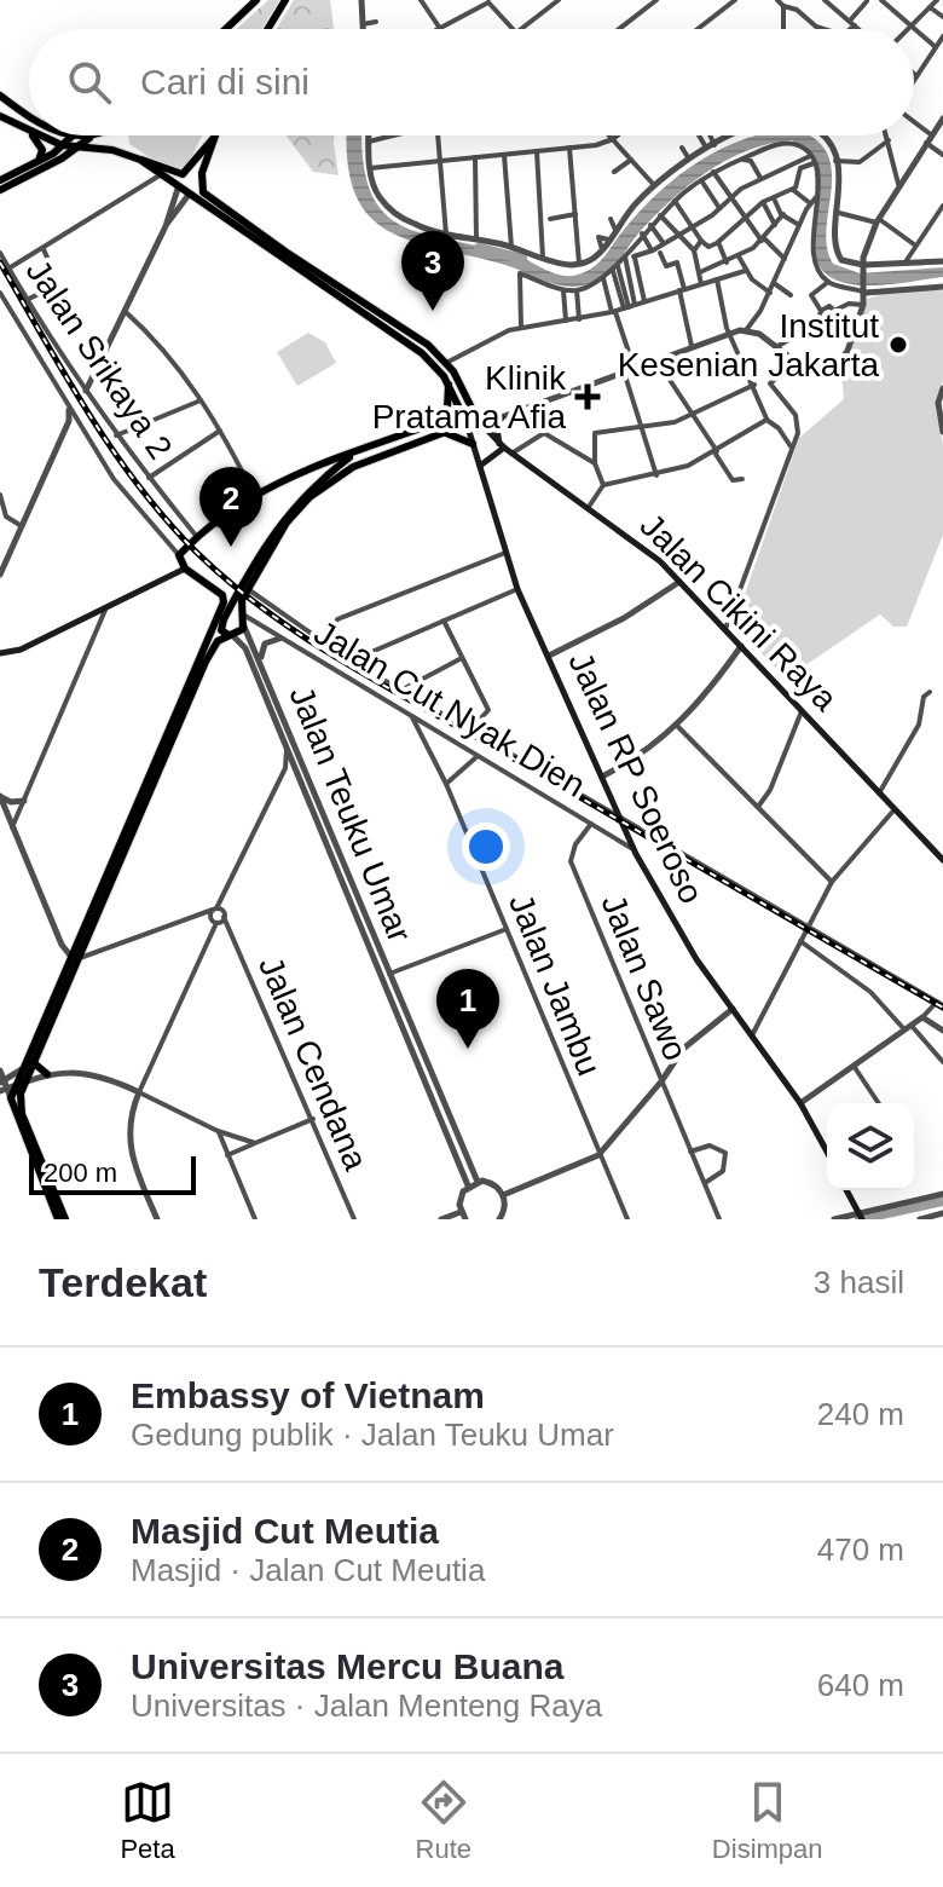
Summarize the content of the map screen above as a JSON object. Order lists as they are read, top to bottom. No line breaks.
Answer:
{"streets":{"main road":["Jalan Cikini Raya","Jalan RP Soeroso"],"street":["Jalan Srikaya 2","Jalan Cut Nyak Dien","Jalan Teuku Umar","Jalan Sawo","Jalan Jambu","Jalan Cendana"]},"crossings":[["Jalan Cut Nyak Dien","Jalan RP Soeroso"],["Jalan Cut Nyak Dien","Jalan Sawo"],["Jalan Cut Nyak Dien","Jalan Jambu"]],"places":{"other":["Institut Kesenian Jakarta"],"health":["Klinik Pratama Afia"]},"scale_bar":"200 m","page":{"search":"Cari di sini","pins":["3","2","1"],"scale":"200 m","heading":["Terdekat","3 hasil"],"list":[{"mark":"1","name":"Embassy of Vietnam","note":"Gedung publik · Jalan Teuku Umar","value":"240 m"},{"mark":"2","name":"Masjid Cut Meutia","note":"Masjid · Jalan Cut Meutia","value":"470 m"},{"mark":"3","name":"Universitas Mercu Buana","note":"Universitas · Jalan Menteng Raya","value":"640 m"}],"nav":["Peta","Rute","Disimpan"]}}
